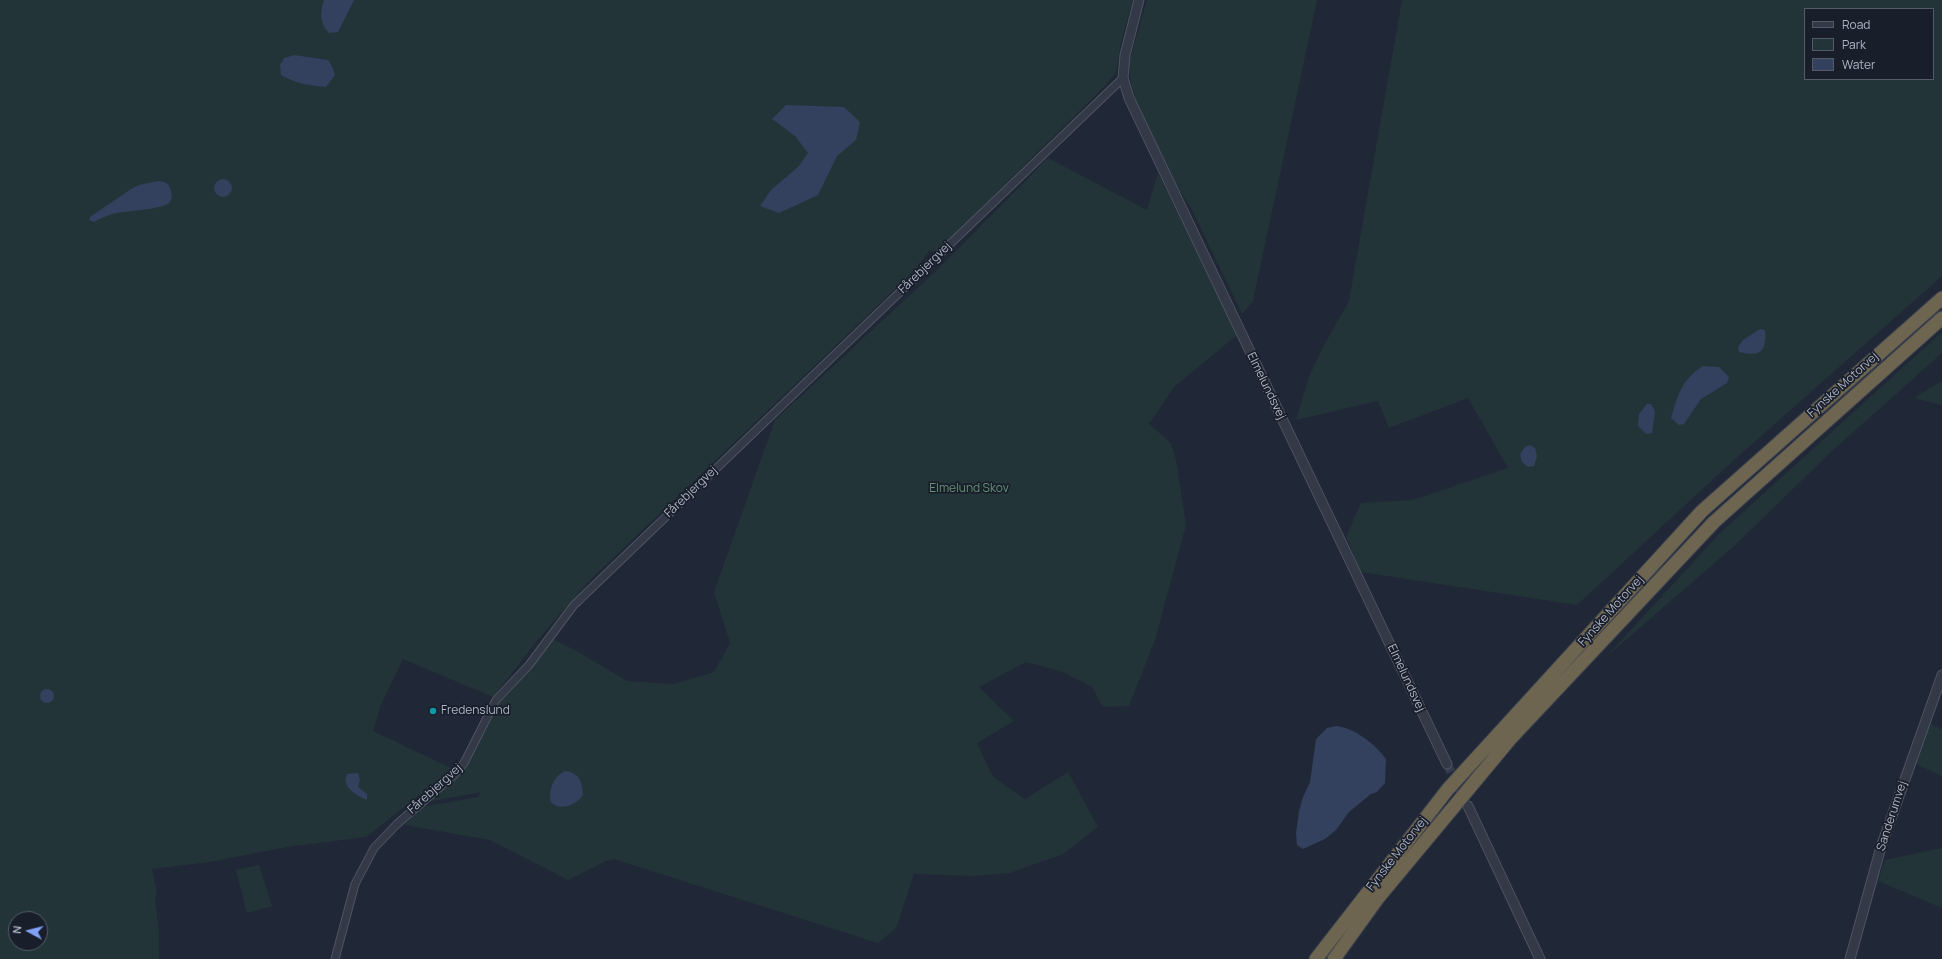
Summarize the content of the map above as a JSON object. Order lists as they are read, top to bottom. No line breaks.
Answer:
{"streets":{"highway":["Fynske Motorvej"],"street":["Fårebjergvej","Elmelundsvej","Sanderumvej"]},"crossings":[["Fårebjergvej","Elmelundsvej"]],"parks":["Elmelund Skov"],"places":["Fredenslund"],"legend":["Road","Park","Water"],"north":"left"}
